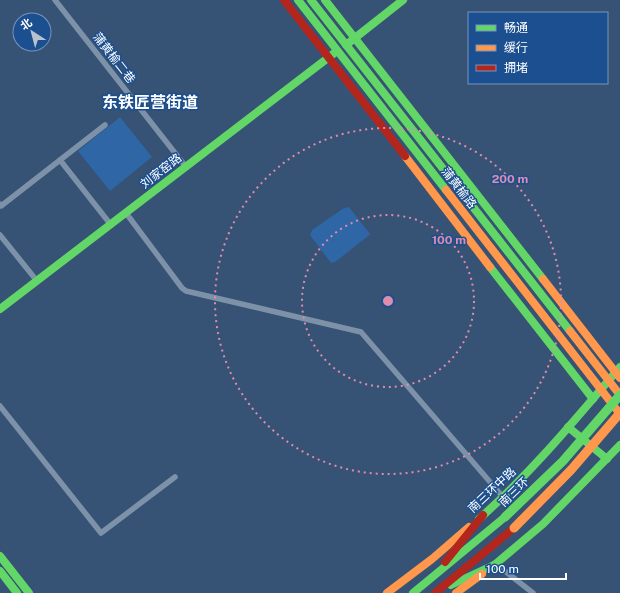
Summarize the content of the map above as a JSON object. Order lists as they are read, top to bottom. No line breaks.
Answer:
{"streets":{"main road":["刘家窑路","蒲黄榆路","南三环中路","南三环"],"street":["蒲黄榆二巷"]},"crossings":[["蒲黄榆二巷","刘家窑路"],["刘家窑路","蒲黄榆路"],["蒲黄榆路","南三环中路"],["蒲黄榆路","南三环"]],"districts":["东铁匠营街道"],"legend":["畅通","缓行","拥堵"],"scale_bar":"100 m","north":"top left","rings":["200 m","100 m"]}
